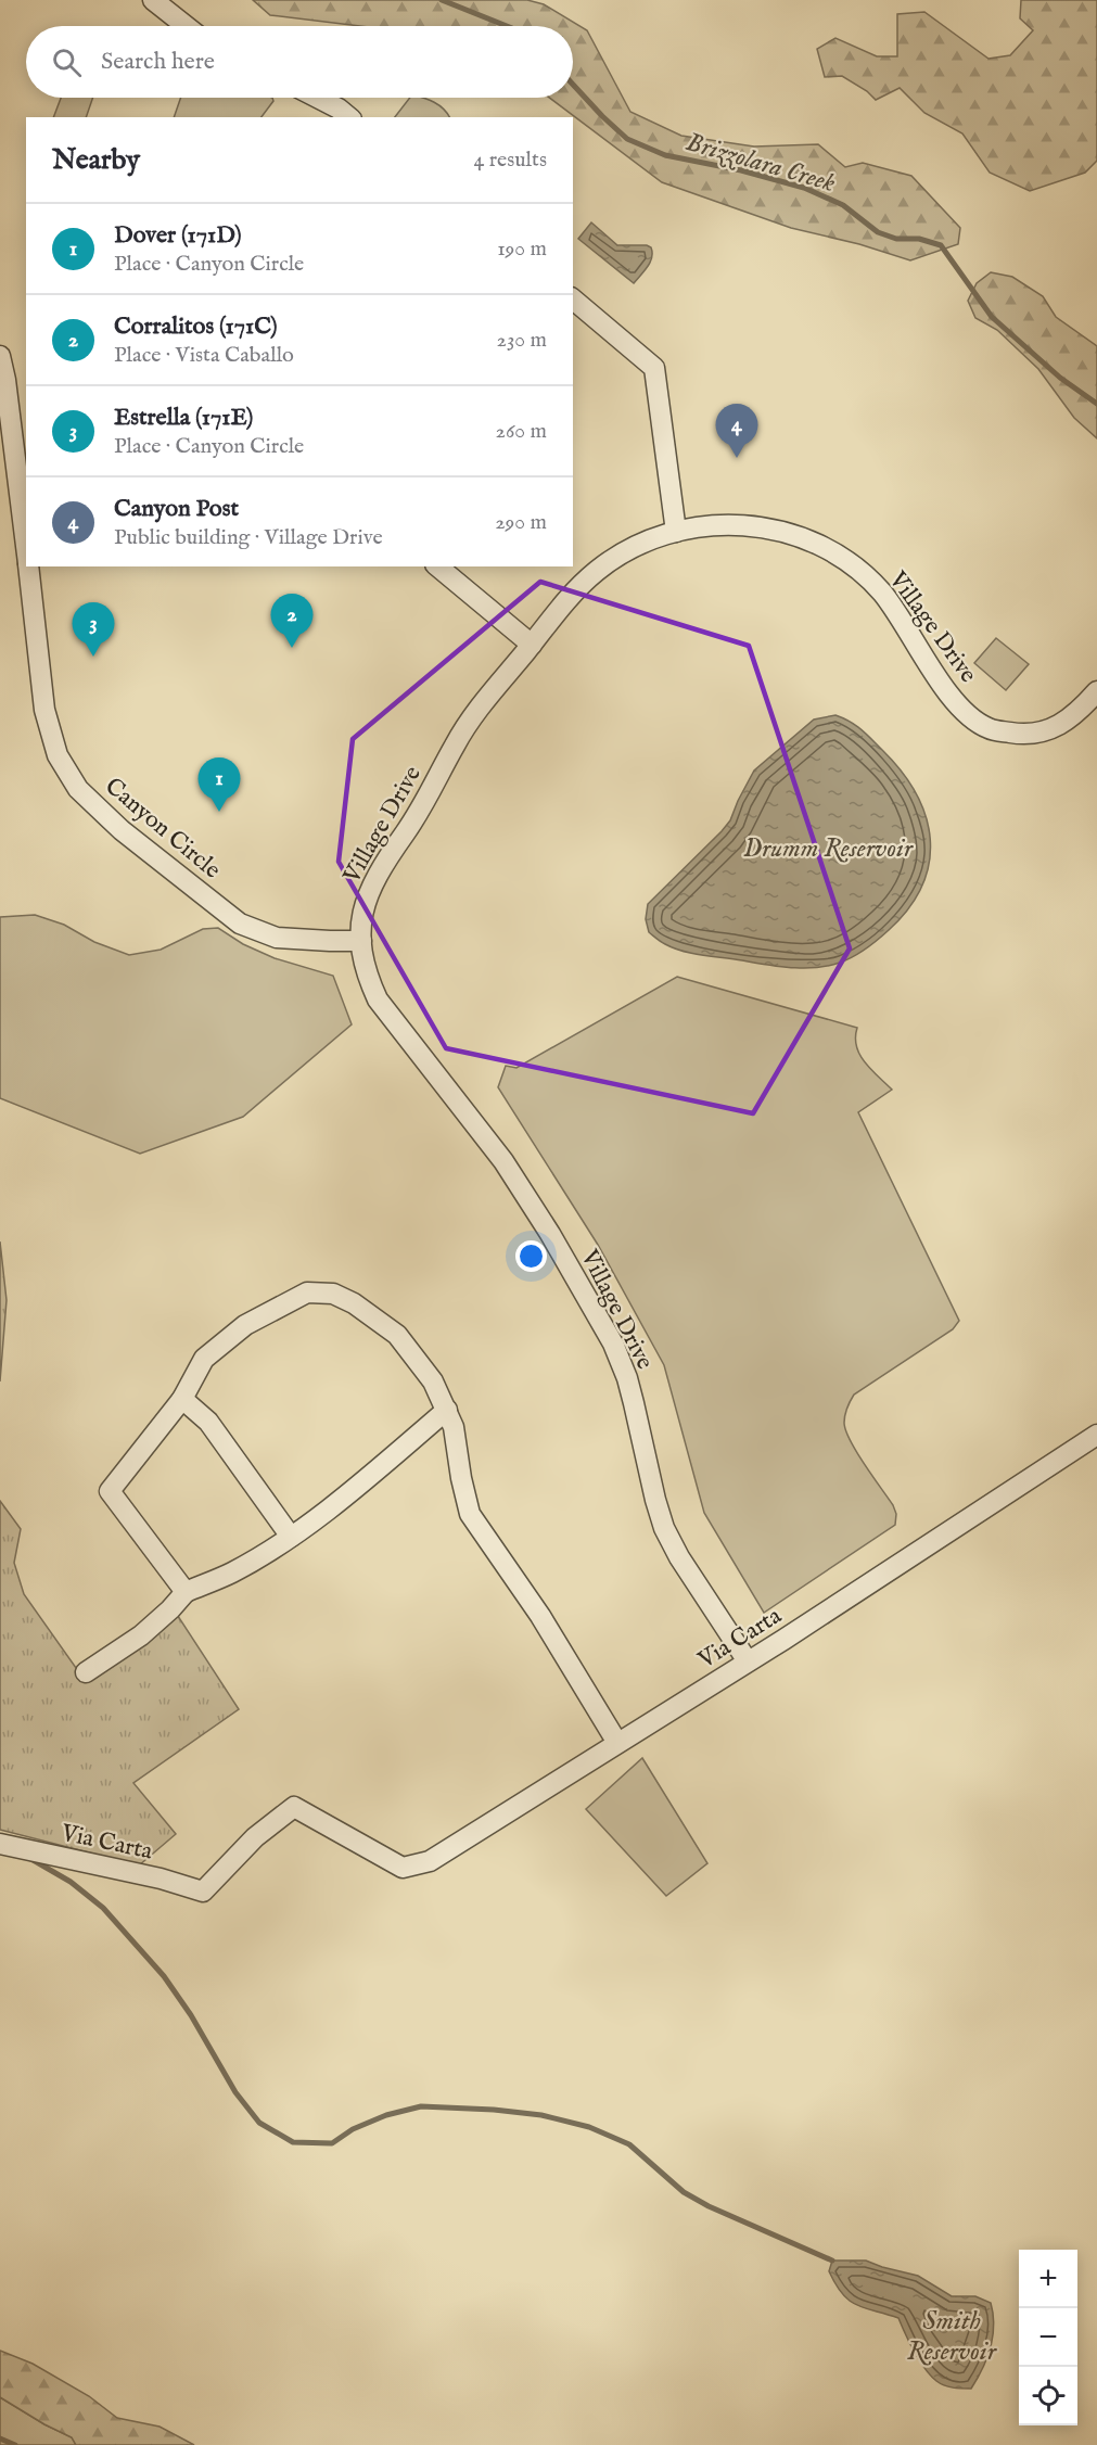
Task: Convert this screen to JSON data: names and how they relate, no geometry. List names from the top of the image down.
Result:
{
  "streets": {
    "street": ["Village Drive", "Canyon Circle", "Via Carta"]
  },
  "crossings": [
    ["Village Drive", "Canyon Circle"],
    ["Village Drive", "Via Carta"]
  ],
  "water": ["Brizzolara Creek", "Drumm Reservoir", "Smith Reservoir"],
  "page": {
    "search": "Search here",
    "heading": ["Nearby", "4 results"],
    "list": [
      {
        "mark": "1",
        "name": "Dover (171D)",
        "note": "Place · Canyon Circle",
        "value": "190 m"
      },
      {
        "mark": "2",
        "name": "Corralitos (171C)",
        "note": "Place · Vista Caballo",
        "value": "230 m"
      },
      {
        "mark": "3",
        "name": "Estrella (171E)",
        "note": "Place · Canyon Circle",
        "value": "260 m"
      },
      {
        "mark": "4",
        "name": "Canyon Post",
        "note": "Public building · Village Drive",
        "value": "290 m"
      }
    ],
    "pins": [
      "4",
      "2",
      "3",
      "1"
    ],
    "map_buttons": ["+", "−"]
  }
}
